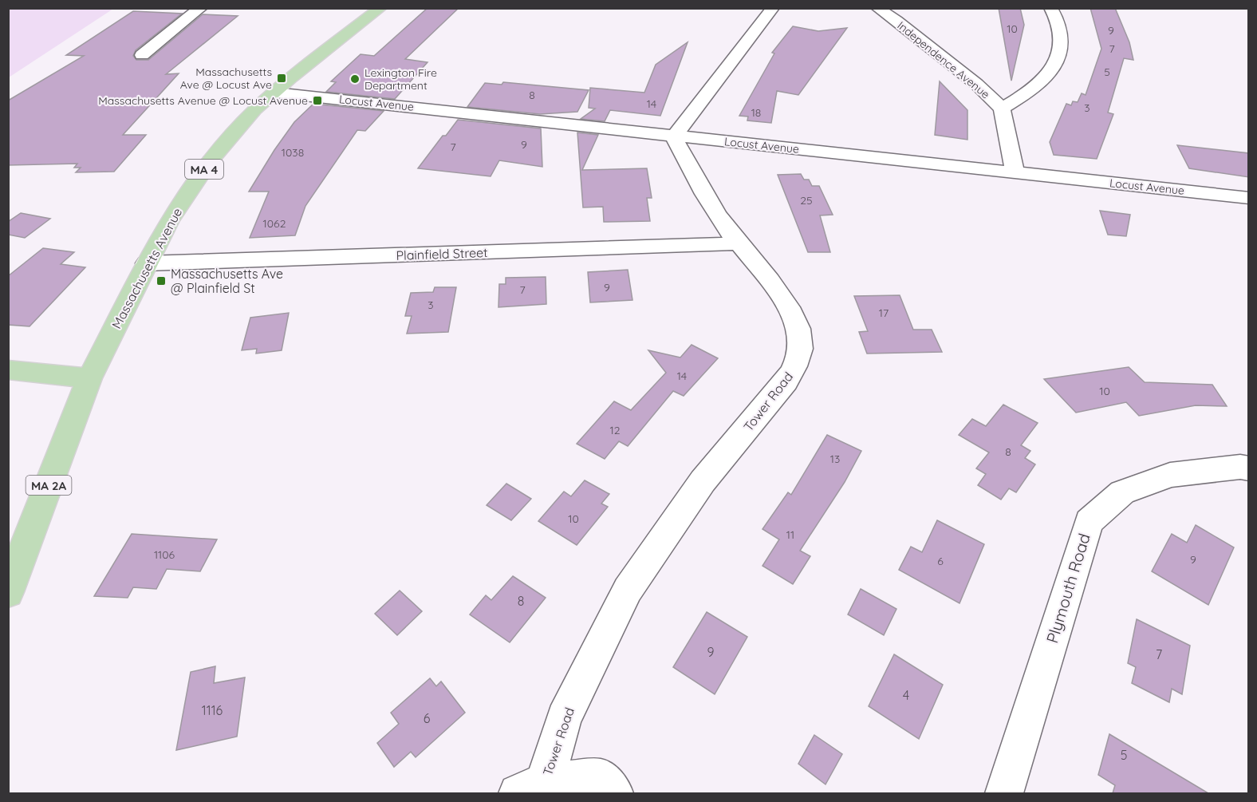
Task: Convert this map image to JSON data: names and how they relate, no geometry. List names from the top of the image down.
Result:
{
  "streets": {
    "main road": ["MA 4", "Massachusetts Avenue", "MA 2A"],
    "street": [
      "Independence Avenue",
      "Locust Avenue",
      "Plainfield Street",
      "Tower Road",
      "Plymouth Road"
    ]
  },
  "crossings": [
    ["Independence Avenue", "Locust Avenue"],
    ["Locust Avenue", "Massachusetts Avenue"],
    ["Locust Avenue", "Tower Road"],
    ["Plainfield Street", "Massachusetts Avenue"],
    ["Plainfield Street", "Tower Road"]
  ],
  "places": {
    "transit": ["Massachusetts Ave @ Locust Ave", "Massachusetts Avenue @ Locust Avenue", "Massachusetts Ave @ Plainfield St"],
    "other": ["Lexington Fire Department"]
  },
  "house_numbers": [
    "10",
    "9",
    "7",
    "5",
    "8",
    "14",
    "3",
    "18",
    "9",
    "7",
    "1038",
    "25",
    "1062",
    "9",
    "7",
    "3",
    "17",
    "14",
    "10",
    "12",
    "8",
    "13",
    "10",
    "11",
    "1106",
    "9",
    "6",
    "8",
    "9",
    "7",
    "4",
    "1116",
    "6",
    "5"
  ]
}
